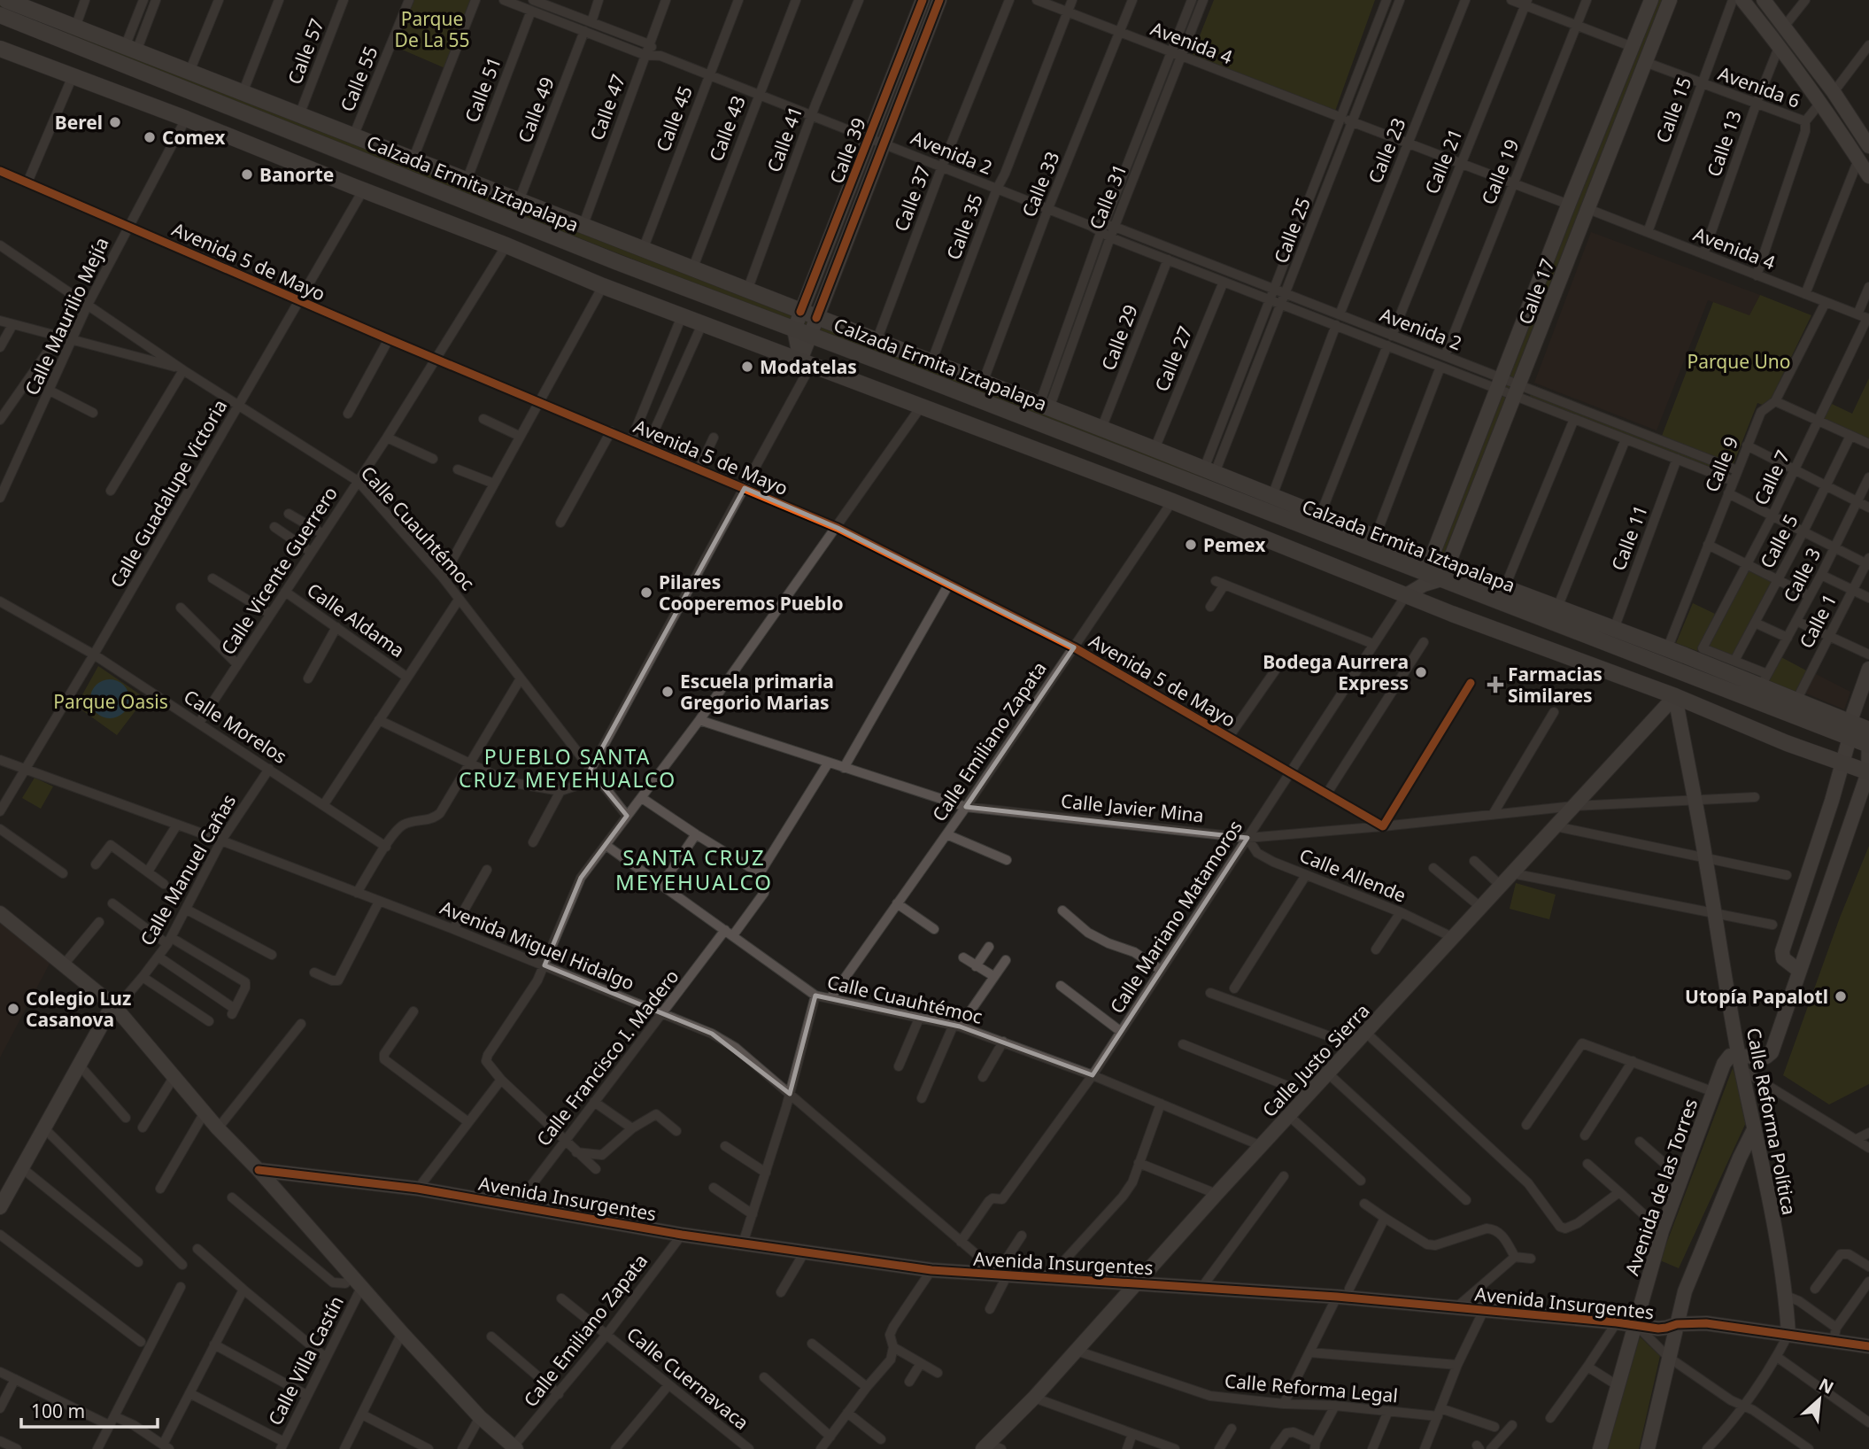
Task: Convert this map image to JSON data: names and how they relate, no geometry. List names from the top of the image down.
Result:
{
  "streets": {
    "main road": ["Calzada Ermita Iztapalapa"],
    "street": [
      "Avenida 4",
      "Calle 57",
      "Calle 55",
      "Avenida 6",
      "Calle 51",
      "Calle 47",
      "Calle 49",
      "Calle 15",
      "Calle 45",
      "Calle 43",
      "Calle 41",
      "Calle 13",
      "Calle 39",
      "Calle 23",
      "Avenida 2",
      "Calle 21",
      "Calle 19",
      "Calle 33",
      "Calle 31",
      "Calle 37",
      "Calle 35",
      "Calle 25",
      "Avenida 5 de Mayo",
      "Calle 17",
      "Calle Maurilio Mejía",
      "Calle 29",
      "Calle 27",
      "Calle 9",
      "Calle 7",
      "Calle Guadalupe Victoria",
      "Calle Cuauhtémoc",
      "Calle 11",
      "Calle 5",
      "Calle Vicente Guerrero",
      "Calle 3",
      "Calle Aldama",
      "Calle 1",
      "Calle Morelos",
      "Calle Emiliano Zapata",
      "Calle Javier Mina",
      "Calle Manuel Cañas",
      "Calle Allende",
      "Calle Mariano Matamoros",
      "Avenida Miguel Hidalgo",
      "Calle Francisco I. Madero",
      "Calle Justo Sierra",
      "Calle Reforma Política",
      "Avenida de las Torres",
      "Avenida Insurgentes",
      "Calle Villa Castín",
      "Calle Cuernavaca",
      "Calle Reforma Legal"
    ]
  },
  "crossings": [
    ["Avenida 4", "Calle 15"],
    ["Avenida 4", "Calle 13"],
    ["Avenida 4", "Calle 23"],
    ["Avenida 4", "Calle 21"],
    ["Avenida 4", "Calle 19"],
    ["Avenida 4", "Calle 33"],
    ["Avenida 4", "Calle 31"],
    ["Avenida 4", "Calle 35"],
    ["Avenida 4", "Calle 25"],
    ["Avenida 4", "Calle 17"],
    ["Avenida 4", "Calle 9"],
    ["Avenida 4", "Calle 7"],
    ["Calle 57", "Calzada Ermita Iztapalapa"],
    ["Calle 55", "Calzada Ermita Iztapalapa"],
    ["Avenida 6", "Calle 15"],
    ["Avenida 6", "Calle 13"],
    ["Avenida 6", "Calle 17"],
    ["Calle 51", "Avenida 2"],
    ["Calle 51", "Calzada Ermita Iztapalapa"],
    ["Calle 47", "Avenida 2"],
    ["Calle 47", "Calzada Ermita Iztapalapa"],
    ["Calle 49", "Avenida 2"],
    ["Calle 49", "Calzada Ermita Iztapalapa"],
    ["Calle 45", "Avenida 2"],
    ["Calle 45", "Calzada Ermita Iztapalapa"],
    ["Calle 43", "Avenida 2"],
    ["Calle 43", "Calzada Ermita Iztapalapa"],
    ["Calle 41", "Avenida 2"],
    ["Calle 41", "Calzada Ermita Iztapalapa"],
    ["Calle 39", "Avenida 2"],
    ["Calle 39", "Calzada Ermita Iztapalapa"],
    ["Calle 23", "Avenida 2"],
    ["Avenida 2", "Calle 21"],
    ["Avenida 2", "Calle 19"],
    ["Avenida 2", "Calle 33"],
    ["Avenida 2", "Calle 31"],
    ["Avenida 2", "Calle 37"],
    ["Avenida 2", "Calle 35"],
    ["Avenida 2", "Calle 25"],
    ["Avenida 2", "Calle 17"],
    ["Avenida 2", "Calle 29"],
    ["Avenida 2", "Calle 27"],
    ["Avenida 2", "Calle 9"],
    ["Avenida 2", "Calle 11"],
    ["Calzada Ermita Iztapalapa", "Calle 33"],
    ["Calzada Ermita Iztapalapa", "Calle 31"],
    ["Calzada Ermita Iztapalapa", "Calle 37"],
    ["Calzada Ermita Iztapalapa", "Calle 35"],
    ["Calzada Ermita Iztapalapa", "Calle 25"],
    ["Calzada Ermita Iztapalapa", "Calle 17"],
    ["Calzada Ermita Iztapalapa", "Calle 29"],
    ["Calzada Ermita Iztapalapa", "Calle 27"],
    ["Calzada Ermita Iztapalapa", "Calle 9"],
    ["Calzada Ermita Iztapalapa", "Calle 11"],
    ["Calzada Ermita Iztapalapa", "Calle 3"],
    ["Calzada Ermita Iztapalapa", "Calle 1"],
    ["Avenida 5 de Mayo", "Calle Maurilio Mejía"],
    ["Avenida 5 de Mayo", "Calle Guadalupe Victoria"],
    ["Avenida 5 de Mayo", "Calle Vicente Guerrero"],
    ["Avenida 5 de Mayo", "Calle Emiliano Zapata"],
    ["Avenida 5 de Mayo", "Calle Javier Mina"],
    ["Avenida 5 de Mayo", "Calle Mariano Matamoros"],
    ["Calle Maurilio Mejía", "Calle Cuauhtémoc"],
    ["Calle 7", "Calle 5"],
    ["Calle Guadalupe Victoria", "Calle Cuauhtémoc"],
    ["Calle Guadalupe Victoria", "Calle Morelos"],
    ["Calle Guadalupe Victoria", "Avenida Miguel Hidalgo"],
    ["Calle Cuauhtémoc", "Calle Vicente Guerrero"],
    ["Calle Cuauhtémoc", "Calle Emiliano Zapata"],
    ["Calle Cuauhtémoc", "Calle Mariano Matamoros"],
    ["Calle Cuauhtémoc", "Calle Francisco I. Madero"],
    ["Calle Cuauhtémoc", "Calle Justo Sierra"],
    ["Calle Vicente Guerrero", "Calle Aldama"],
    ["Calle Vicente Guerrero", "Calle Morelos"],
    ["Calle Morelos", "Calle Manuel Cañas"],
    ["Calle Emiliano Zapata", "Calle Javier Mina"],
    ["Calle Emiliano Zapata", "Avenida Insurgentes"],
    ["Calle Emiliano Zapata", "Calle Cuernavaca"],
    ["Calle Javier Mina", "Calle Allende"],
    ["Calle Javier Mina", "Calle Mariano Matamoros"],
    ["Calle Javier Mina", "Calle Francisco I. Madero"],
    ["Calle Javier Mina", "Calle Justo Sierra"],
    ["Calle Javier Mina", "Calle Reforma Política"],
    ["Calle Manuel Cañas", "Avenida Miguel Hidalgo"],
    ["Calle Allende", "Calle Mariano Matamoros"],
    ["Calle Allende", "Calle Justo Sierra"],
    ["Calle Mariano Matamoros", "Avenida Miguel Hidalgo"],
    ["Avenida Miguel Hidalgo", "Calle Francisco I. Madero"],
    ["Avenida Miguel Hidalgo", "Avenida Insurgentes"],
    ["Calle Francisco I. Madero", "Avenida Insurgentes"],
    ["Calle Justo Sierra", "Calle Reforma Política"],
    ["Calle Justo Sierra", "Avenida Insurgentes"],
    ["Calle Justo Sierra", "Calle Reforma Legal"],
    ["Calle Reforma Política", "Avenida de las Torres"],
    ["Calle Reforma Política", "Avenida Insurgentes"],
    ["Avenida de las Torres", "Avenida Insurgentes"]
  ],
  "districts": ["PUEBLO SANTA CRUZ MEYEHUALCO", "SANTA CRUZ MEYEHUALCO"],
  "parks": ["Parque De La 55", "Parque Uno", "Parque Oasis"],
  "places": {
    "other": [
      "Berel",
      "Comex",
      "Banorte",
      "Modatelas",
      "Pemex",
      "Pilares Cooperemos Pueblo",
      "Bodega Aurrera Express",
      "Escuela primaria Gregorio Marias",
      "Utopía Papalotl",
      "Colegio Luz Casanova"
    ],
    "health": ["Farmacias Similares"]
  },
  "scale_bar": "100 m",
  "north": "top right"
}
